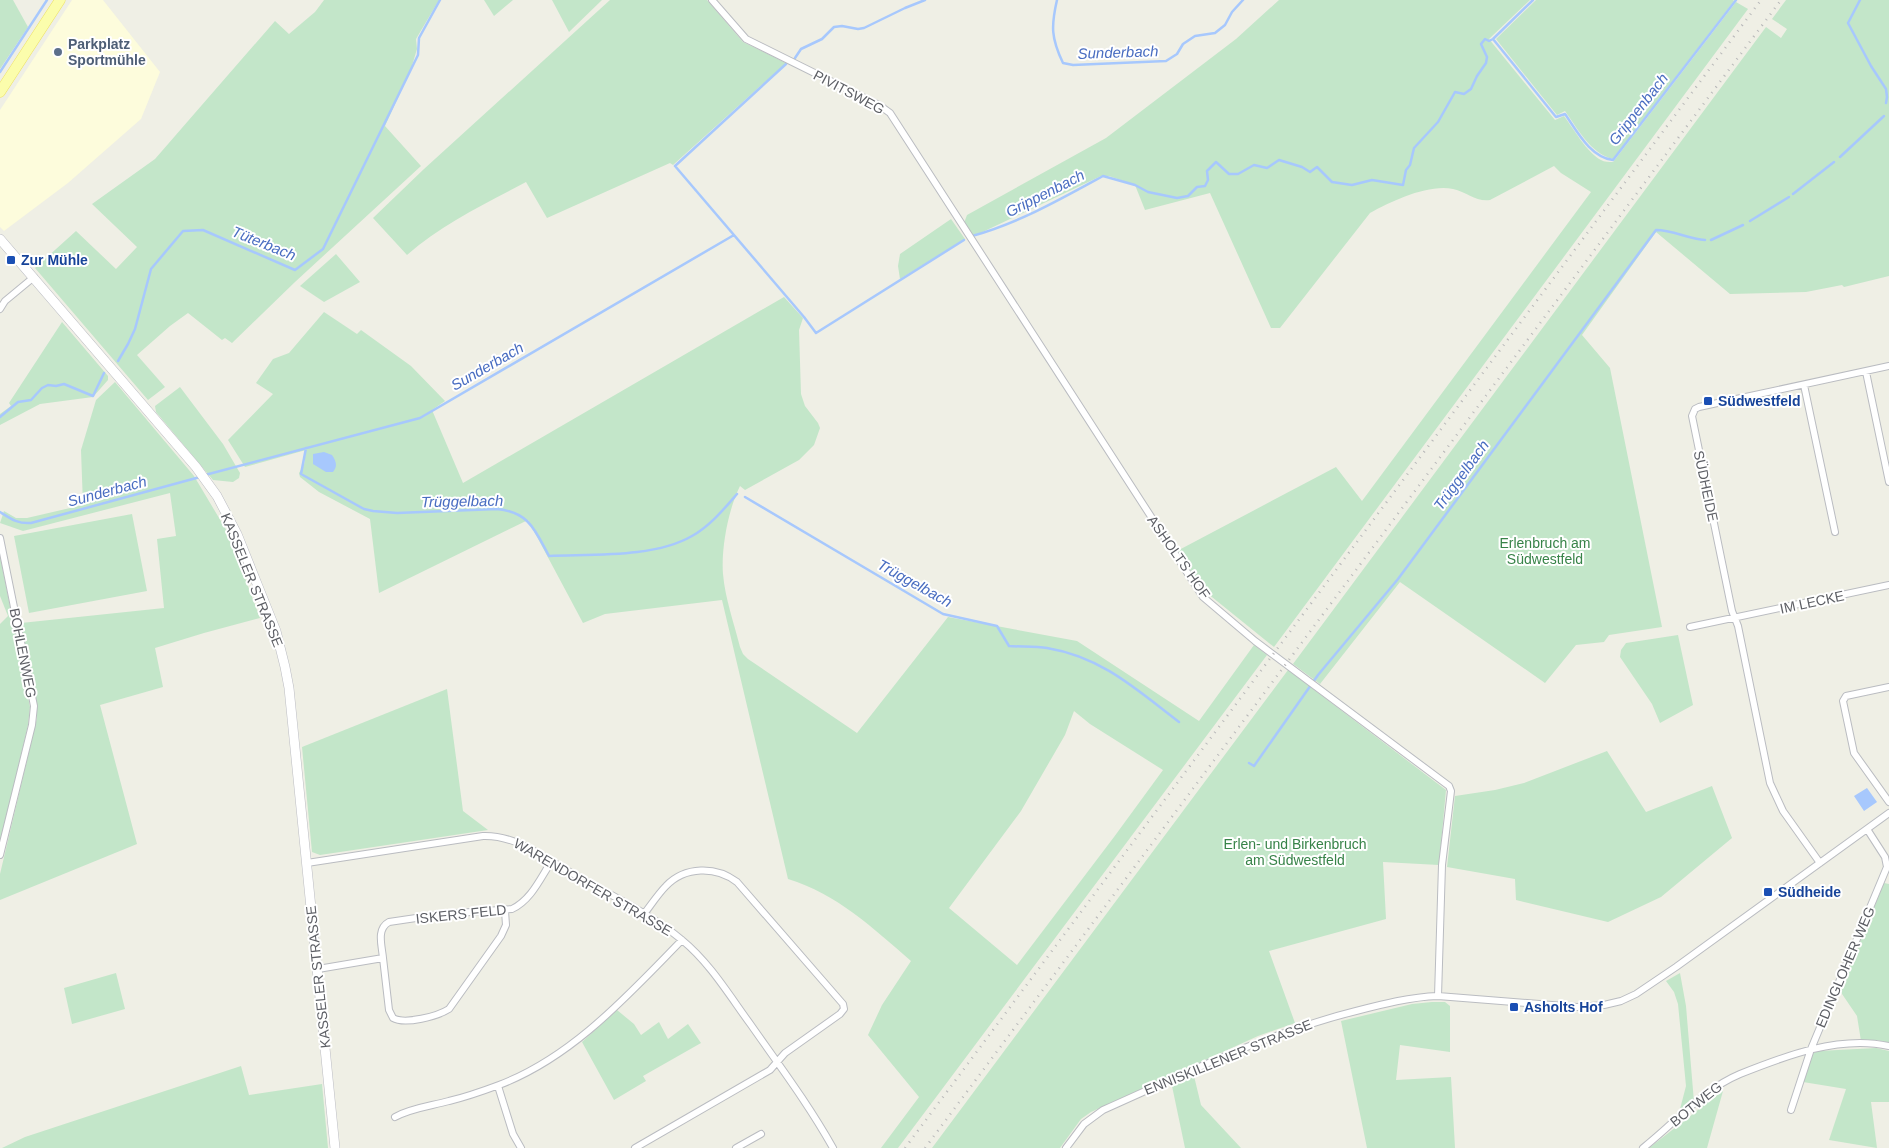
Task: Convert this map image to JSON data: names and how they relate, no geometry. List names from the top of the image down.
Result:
{
  "streets": {
    "street": [
      "PIVITSWEG",
      "SÜDHEIDE",
      "ASHOLTS HOF",
      "KASSELER STRASSE",
      "IM LECKE",
      "BOHLENWEG",
      "WARENDORFER STRASSE",
      "ISKERS FELD",
      "EDINGLOHER WEG",
      "ENNISKILLENER STRASSE",
      "BOTWEG"
    ]
  },
  "crossings": [
    ["PIVITSWEG", "ASHOLTS HOF"],
    ["SÜDHEIDE", "IM LECKE"],
    ["SÜDHEIDE", "ENNISKILLENER STRASSE"],
    ["ASHOLTS HOF", "ENNISKILLENER STRASSE"],
    ["KASSELER STRASSE", "WARENDORFER STRASSE"],
    ["WARENDORFER STRASSE", "ISKERS FELD"],
    ["EDINGLOHER WEG", "ENNISKILLENER STRASSE"],
    ["EDINGLOHER WEG", "BOTWEG"]
  ],
  "water": [
    "Sunderbach",
    "Grippenbach",
    "Tüterbach",
    "Trüggelbach"
  ],
  "parks": ["Erlenbruch am Südwestfeld", "Erlen- und Birkenbruch am Südwestfeld"],
  "places": {
    "other": ["Parkplatz Sportmühle"],
    "transit": [
      "Zur Mühle",
      "Südwestfeld",
      "Südheide",
      "Asholts Hof"
    ]
  }
}
